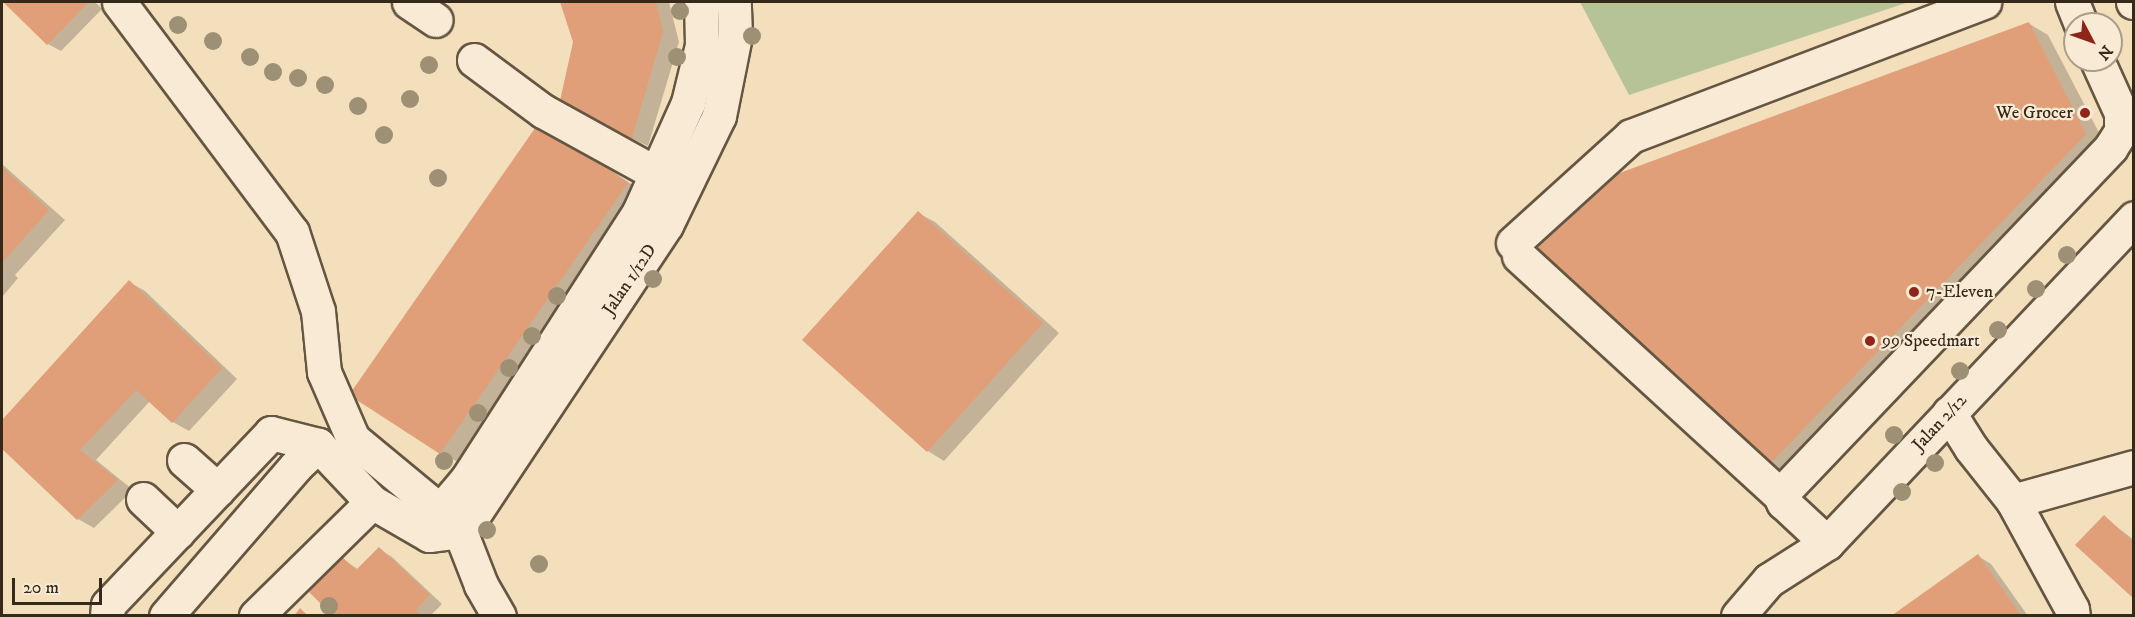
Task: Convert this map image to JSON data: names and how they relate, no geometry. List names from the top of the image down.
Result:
{
  "streets": {
    "street": ["Jalan 1/12D", "Jalan 2/12"]
  },
  "places": ["We Grocer", "7-Eleven", "99 Speedmart"],
  "scale_bar": "20 m",
  "north": "bottom right"
}
